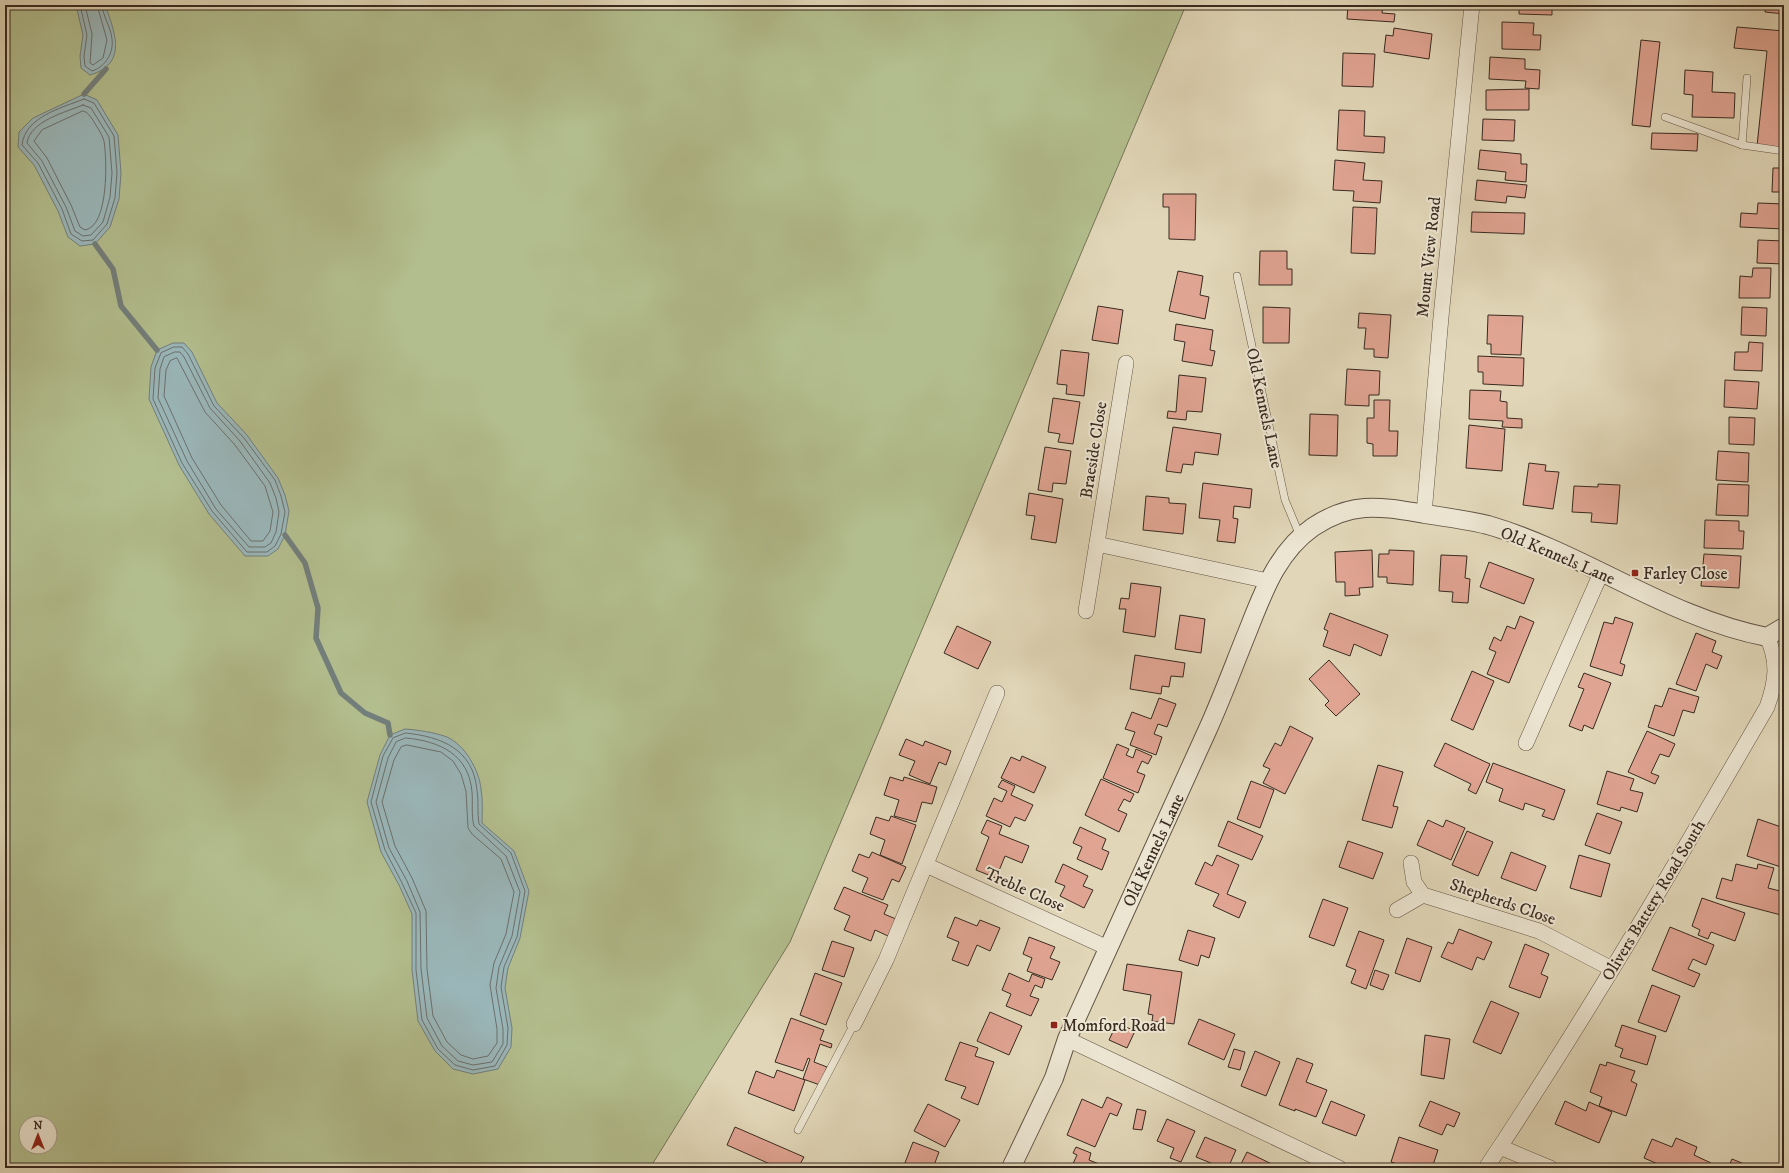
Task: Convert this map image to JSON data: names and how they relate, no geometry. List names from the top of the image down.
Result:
{
  "streets": {
    "street": [
      "Mount View Road",
      "Old Kennels Lane",
      "Braeside Close",
      "Treble Close",
      "Olivers Battery Road South",
      "Shepherds Close"
    ]
  },
  "crossings": [
    ["Mount View Road", "Old Kennels Lane"],
    ["Old Kennels Lane", "Treble Close"],
    ["Old Kennels Lane", "Olivers Battery Road South"],
    ["Olivers Battery Road South", "Shepherds Close"]
  ],
  "places": {
    "transit": ["Farley Close", "Momford Road"]
  },
  "north": "top"
}
